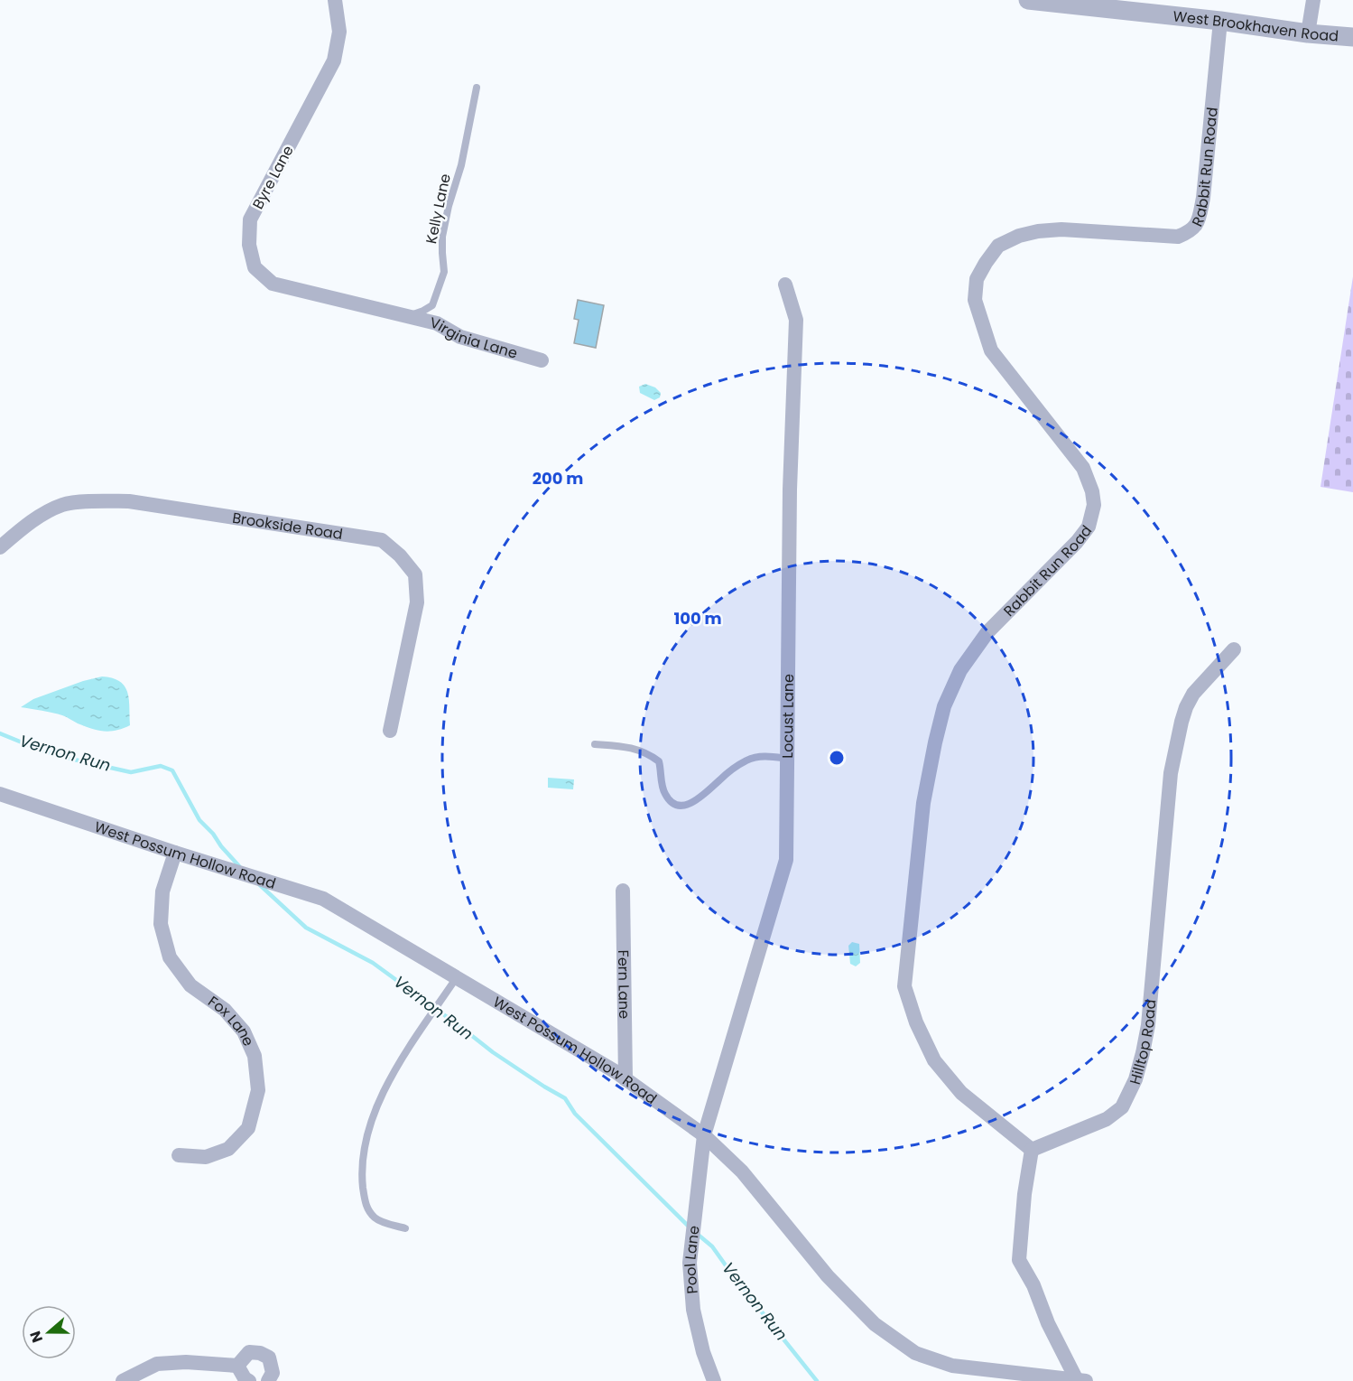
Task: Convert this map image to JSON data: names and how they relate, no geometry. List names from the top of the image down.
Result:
{
  "streets": {
    "street": [
      "West Brookhaven Road",
      "Rabbit Run Road",
      "Byre Lane",
      "Virginia Lane",
      "Brookside Road",
      "Locust Lane",
      "West Possum Hollow Road",
      "Fern Lane",
      "Fox Lane",
      "Hilltop Road",
      "Pool Lane"
    ],
    "lane": ["Kelly Lane"]
  },
  "crossings": [
    ["West Brookhaven Road", "Rabbit Run Road"],
    ["Rabbit Run Road", "Hilltop Road"],
    ["Byre Lane", "Kelly Lane"],
    ["Byre Lane", "Virginia Lane"],
    ["Kelly Lane", "Virginia Lane"],
    ["Locust Lane", "West Possum Hollow Road"],
    ["Locust Lane", "Pool Lane"],
    ["West Possum Hollow Road", "Fern Lane"],
    ["West Possum Hollow Road", "Fox Lane"],
    ["West Possum Hollow Road", "Pool Lane"]
  ],
  "water": ["Vernon Run"],
  "north": "left",
  "rings": ["200 m", "100 m"]
}
